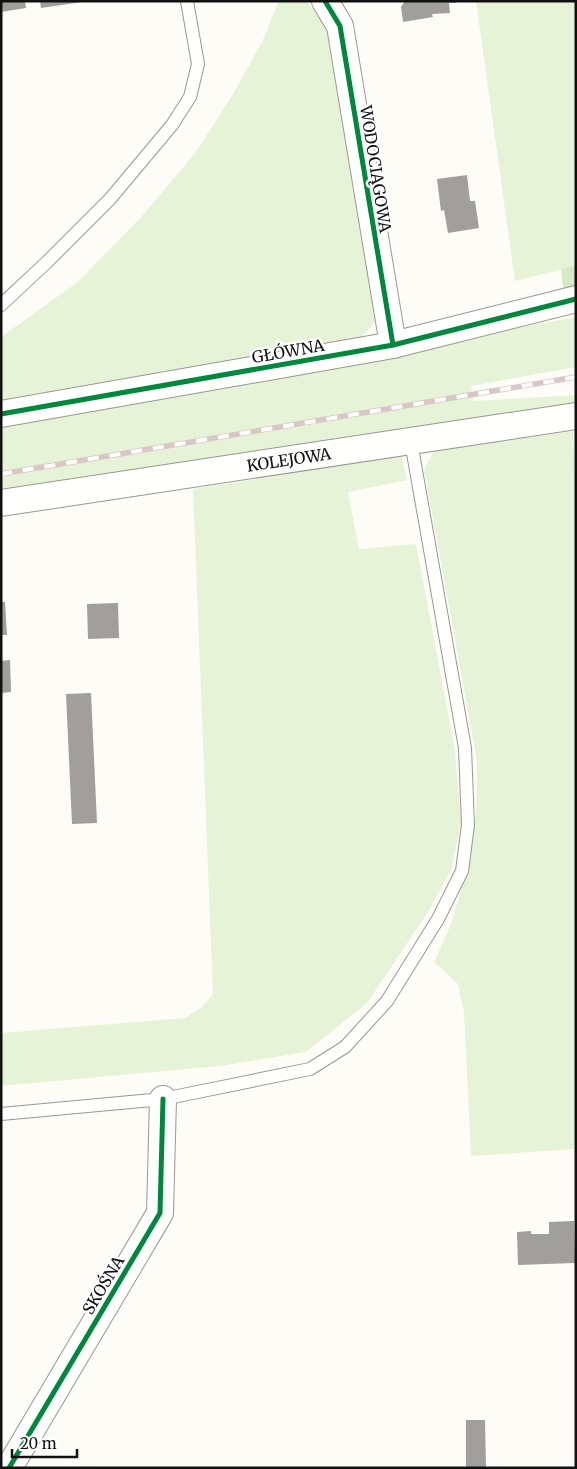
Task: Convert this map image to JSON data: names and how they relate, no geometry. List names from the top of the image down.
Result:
{
  "streets": {
    "street": [
      "WODOCIĄGOWA",
      "GŁÓWNA",
      "KOLEJOWA",
      "SKOŚNA"
    ]
  },
  "crossings": [
    ["WODOCIĄGOWA", "GŁÓWNA"]
  ],
  "scale_bar": "20 m"
}
